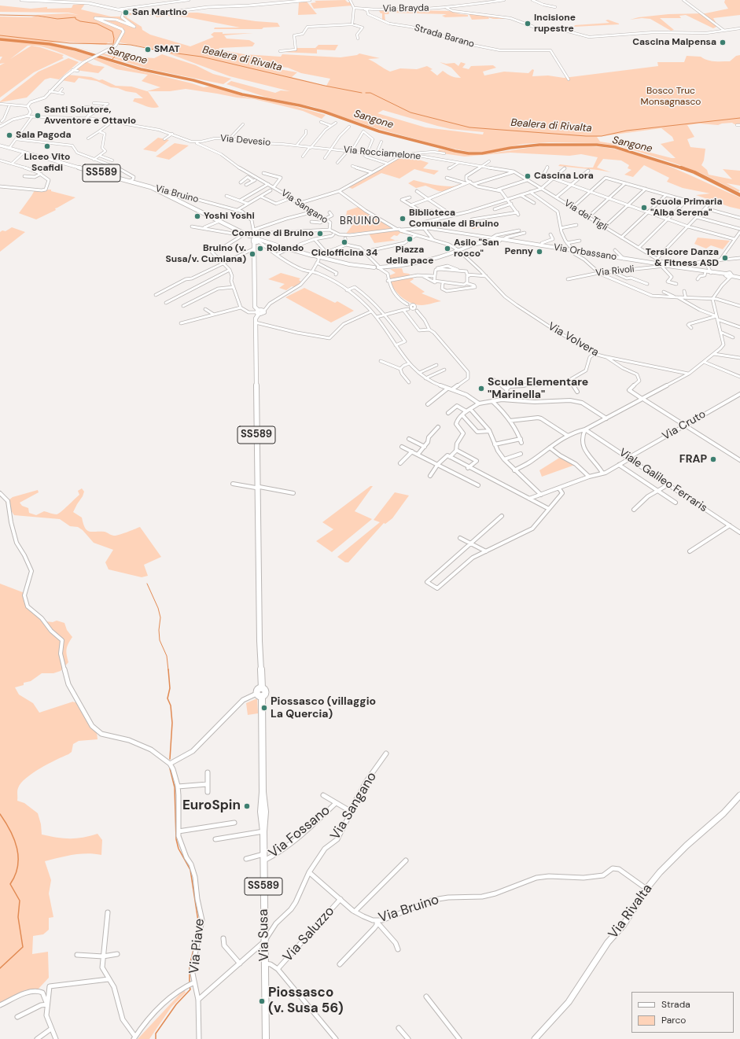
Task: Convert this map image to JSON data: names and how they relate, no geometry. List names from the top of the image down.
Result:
{
  "streets": {
    "main road": ["SS589", "Via Susa"],
    "street": [
      "Via Brayda",
      "Strada Barano",
      "Via Devesio",
      "Via Rocciamelone",
      "Via Bruino",
      "Via Sangano",
      "Via dei Tigli",
      "Via Orbassano",
      "Via Rivoli",
      "Via Volvera",
      "Via Cruto",
      "Viale Galileo Ferraris",
      "Via Fossano",
      "Via Rivalta",
      "Via Saluzzo",
      "Via Piave"
    ]
  },
  "crossings": [
    ["Via Brayda", "Strada Barano"],
    ["Via Devesio", "Via Rocciamelone"],
    ["Via Devesio", "Via Sangano"],
    ["Via Rocciamelone", "Via dei Tigli"],
    ["SS589", "Via Bruino"],
    ["SS589", "Via Susa"],
    ["Via Bruino", "Via Sangano"],
    ["Via Bruino", "Via Rivalta"],
    ["Via Bruino", "Via Saluzzo"],
    ["Via dei Tigli", "Via Orbassano"],
    ["Via dei Tigli", "Via Rivoli"],
    ["Via Orbassano", "Via Rivoli"],
    ["Via Orbassano", "Via Volvera"],
    ["Via Volvera", "Via Cruto"],
    ["Via Cruto", "Viale Galileo Ferraris"],
    ["Via Fossano", "Via Susa"],
    ["Via Saluzzo", "Via Susa"]
  ],
  "districts": ["BRUINO"],
  "water": ["Sangone", "Bealera di Rivalta"],
  "parks": ["Bosco Truc Monsagnasco"],
  "places": [
    "San Martino",
    "Incisione rupestre",
    "Cascina Malpensa",
    "SMAT",
    "Santi Solutore, Avventore e Ottavio",
    "Sala Pagoda",
    "Liceo Vito Scafidi",
    "Cascina Lora",
    "Scuola Primaria \"Alba Serena\"",
    "Yoshi Yoshi",
    "Biblioteca Comunale di Bruino",
    "Comune di Bruino",
    "Piazza della pace",
    "Ciclofficina 34",
    "Rolando",
    "Asilo \"San rocco\"",
    "Penny",
    "Bruino (v. Susa/v. Cumiana)",
    "Tersicore Danza & Fitness ASD",
    "Scuola Elementare \"Marinella\"",
    "FRAP",
    "Piossasco (villaggio La Quercia)",
    "EuroSpin",
    "Piossasco (v. Susa 56)"
  ],
  "legend": ["Strada", "Parco"]
}
